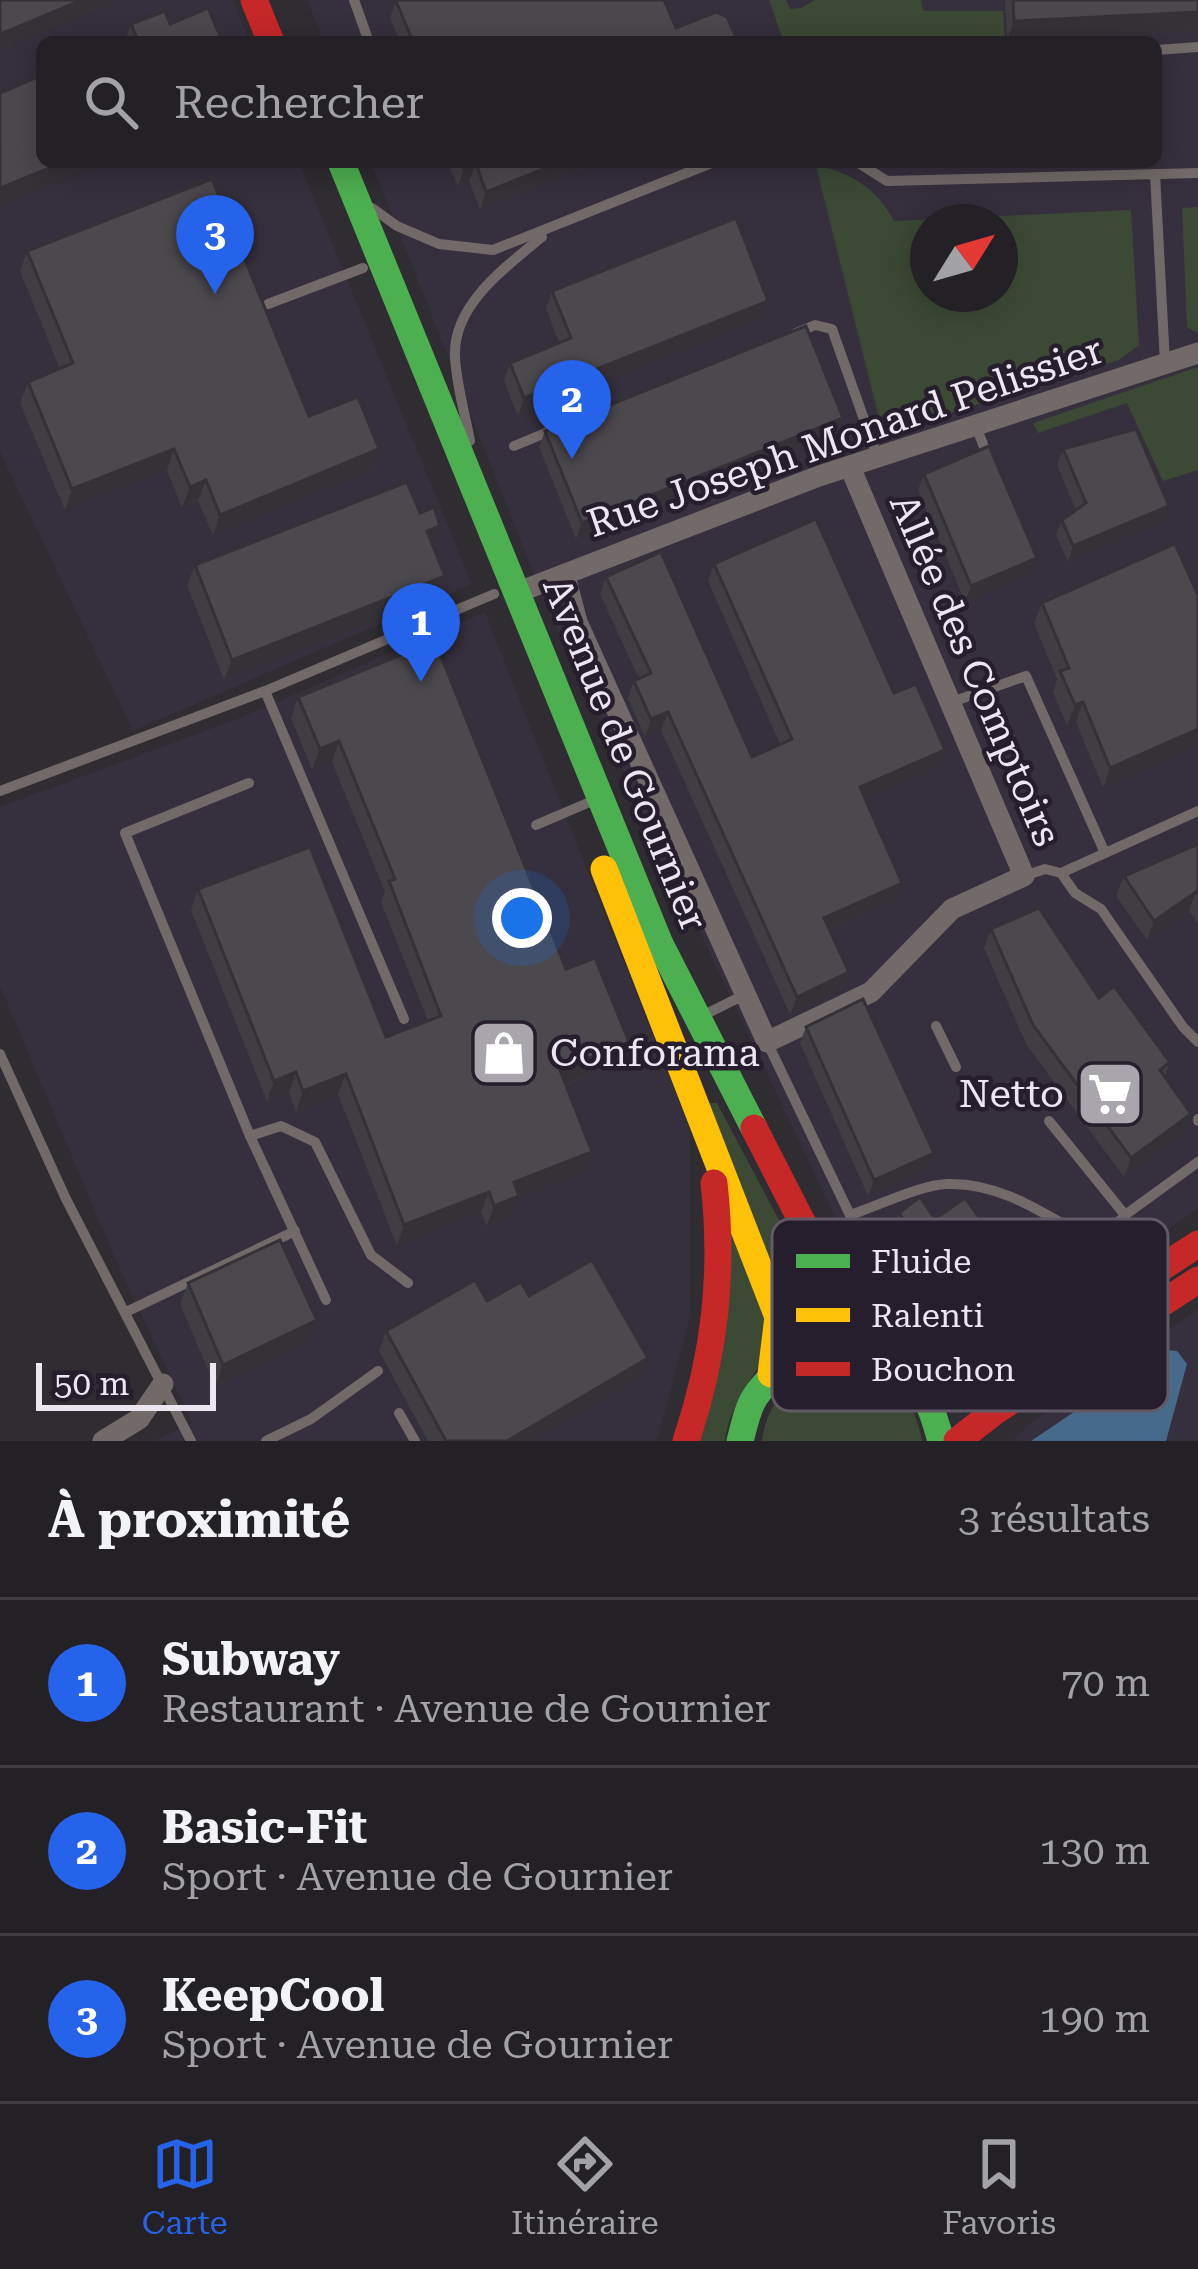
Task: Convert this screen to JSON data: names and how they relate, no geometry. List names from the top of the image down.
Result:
{
  "streets": {
    "main road": ["Avenue de Gournier"],
    "street": ["Rue Joseph Monard Pelissier", "Allée des Comptoirs"]
  },
  "crossings": [
    ["Rue Joseph Monard Pelissier", "Allée des Comptoirs"],
    ["Rue Joseph Monard Pelissier", "Avenue de Gournier"]
  ],
  "places": {
    "shop": ["Conforama"],
    "supermarket": ["Netto"]
  },
  "legend": ["Fluide", "Ralenti", "Bouchon"],
  "scale_bar": "50 m",
  "north": "top right",
  "page": {
    "search": "Rechercher",
    "pins": ["3", "2", "1"],
    "scale": "50 m",
    "heading": ["À proximité", "3 résultats"],
    "list": [
      {
        "mark": "1",
        "name": "Subway",
        "note": "Restaurant · Avenue de Gournier",
        "value": "70 m"
      },
      {
        "mark": "2",
        "name": "Basic-Fit",
        "note": "Sport · Avenue de Gournier",
        "value": "130 m"
      },
      {
        "mark": "3",
        "name": "KeepCool",
        "note": "Sport · Avenue de Gournier",
        "value": "190 m"
      }
    ],
    "nav": ["Carte", "Itinéraire", "Favoris"]
  }
}
